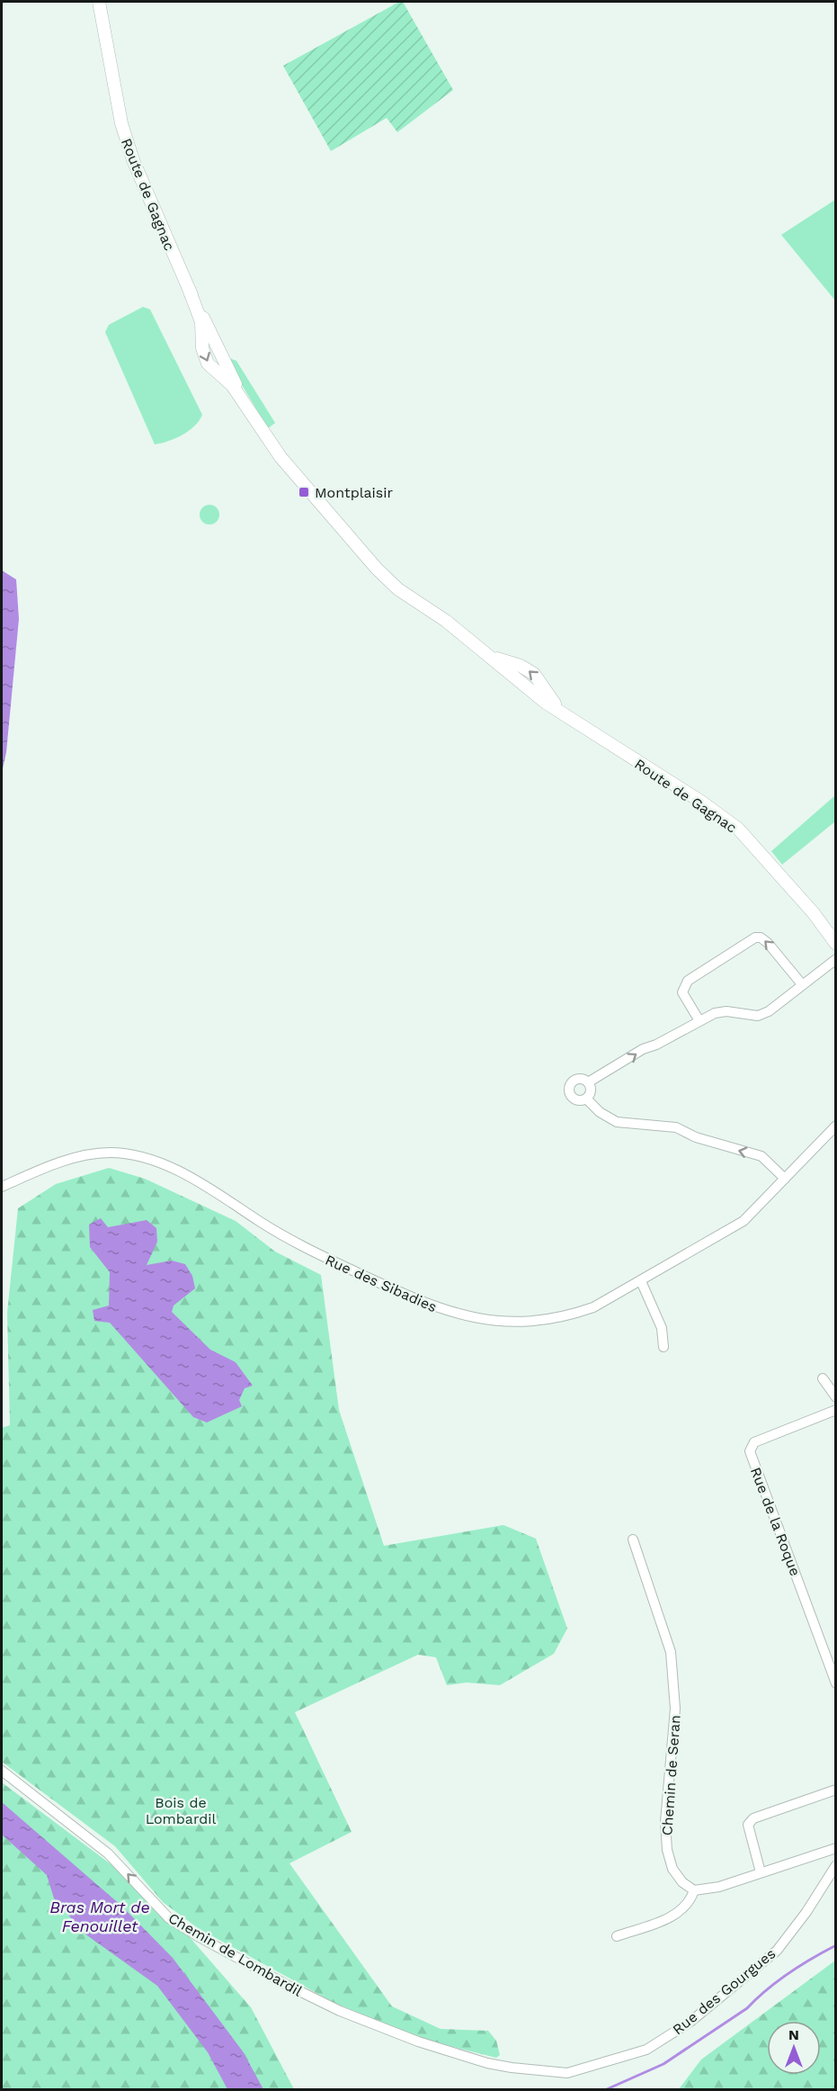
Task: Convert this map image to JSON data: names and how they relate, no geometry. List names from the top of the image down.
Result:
{
  "streets": {
    "main road": ["Route de Gagnac"],
    "street": [
      "Rue des Sibadies",
      "Rue de la Roque",
      "Chemin de Seran",
      "Chemin de Lombardil",
      "Rue des Gourgues"
    ]
  },
  "crossings": [
    ["Chemin de Lombardil", "Rue des Gourgues"]
  ],
  "one_way": ["Chemin de Lombardil"],
  "water": ["Bras Mort de Fenouillet"],
  "parks": ["Bois de Lombardil"],
  "places": {
    "transit": ["Montplaisir"]
  },
  "north": "top"
}
